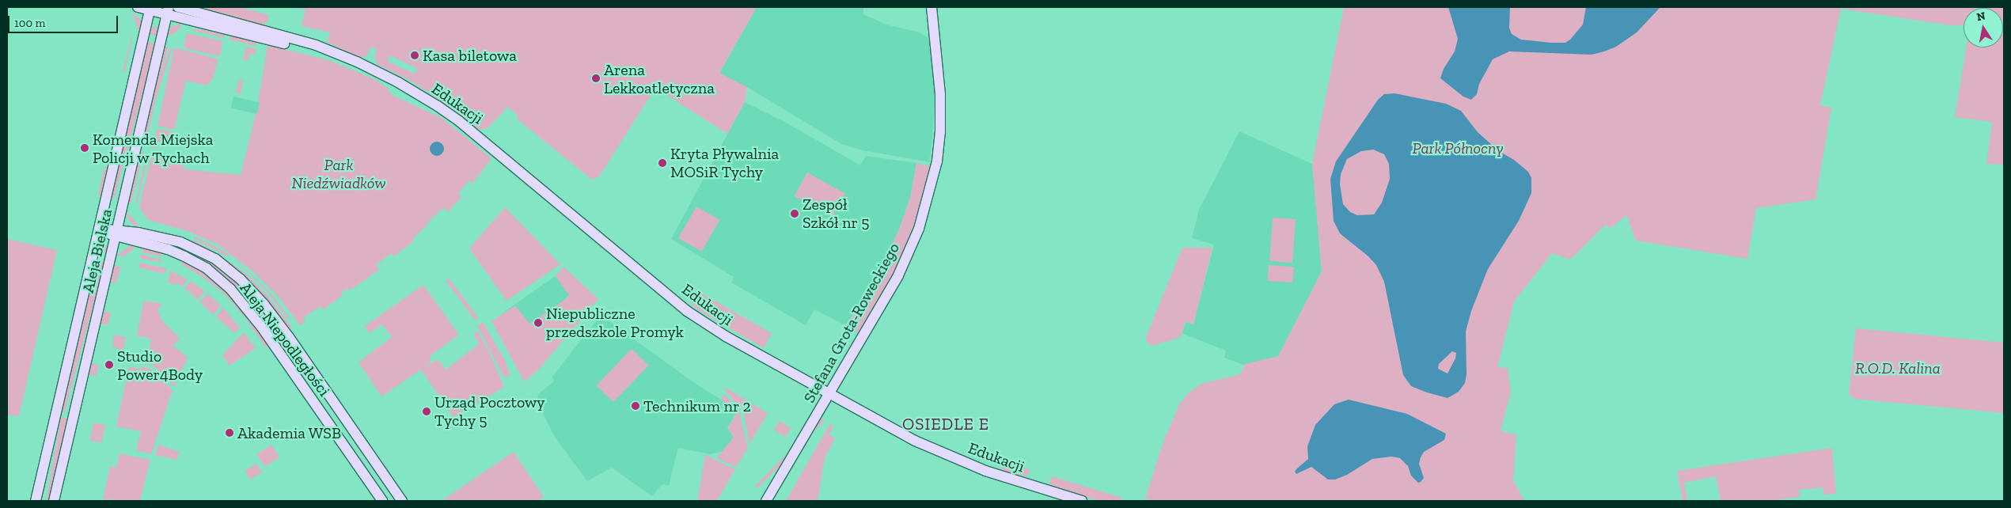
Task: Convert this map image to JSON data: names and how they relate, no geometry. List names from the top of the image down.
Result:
{
  "streets": {
    "street": [
      "Edukacji",
      "Aleja Bielska",
      "Stefana Grota-Roweckiego",
      "Aleja Niepodległości"
    ]
  },
  "crossings": [
    ["Edukacji", "Aleja Bielska"],
    ["Edukacji", "Stefana Grota-Roweckiego"],
    ["Aleja Bielska", "Aleja Niepodległości"]
  ],
  "districts": ["OSIEDLE E"],
  "parks": ["Park Północny", "Park Niedźwiadków", "R.O.D. Kalina"],
  "places": [
    "Kasa biletowa",
    "Arena Lekkoatletyczna",
    "Komenda Miejska Policji w Tychach",
    "Kryta Pływalnia MOSiR Tychy",
    "Zespół Szkół nr 5",
    "Niepubliczne przedszkole Promyk",
    "Studio Power4Body",
    "Technikum nr 2",
    "Urząd Pocztowy Tychy 5",
    "Akademia WSB"
  ],
  "scale_bar": "100 m",
  "north": "top"
}
